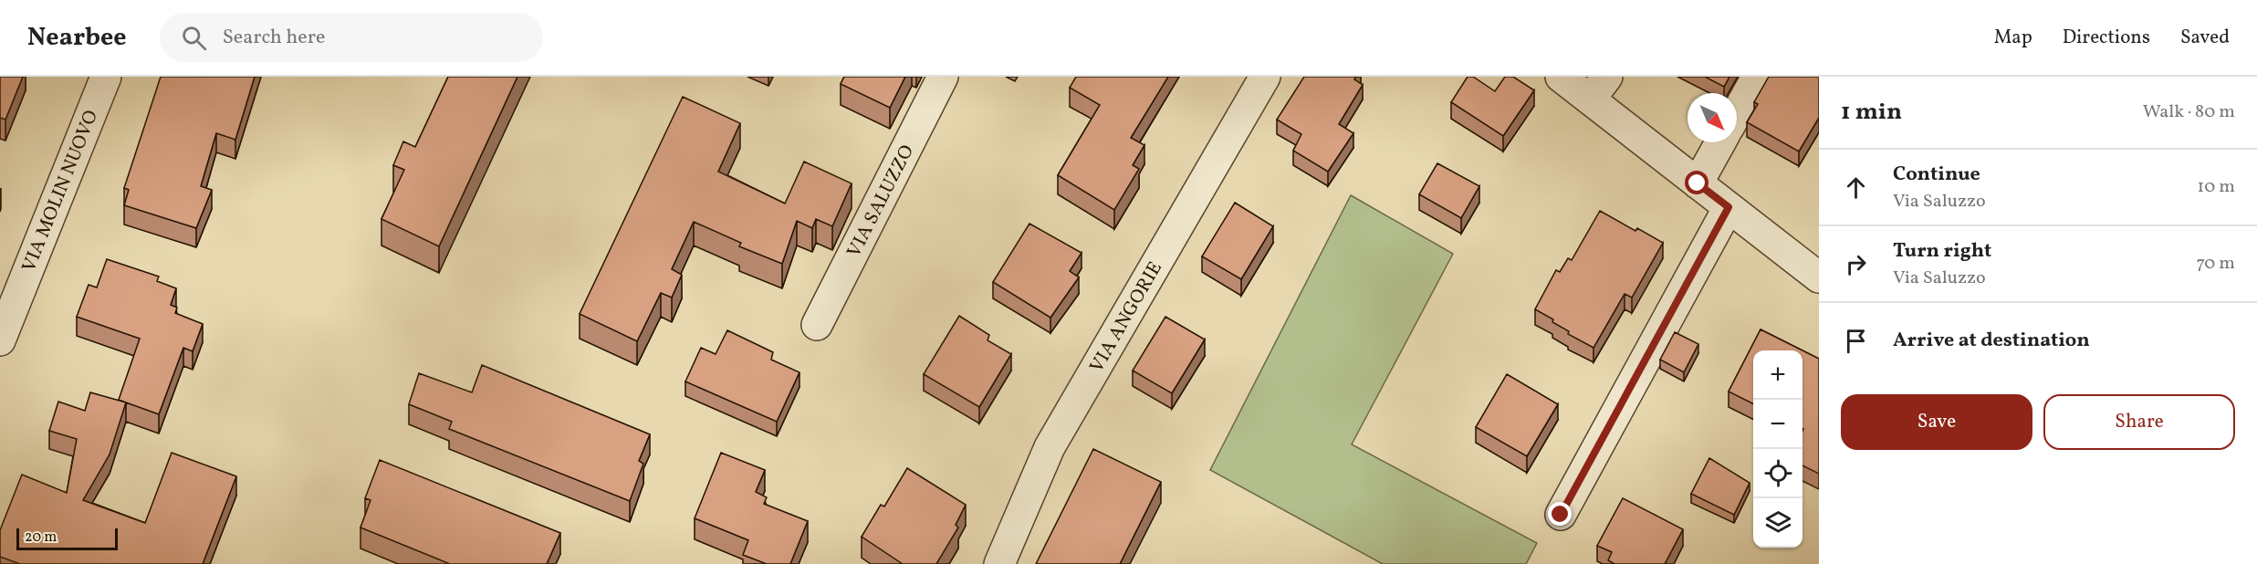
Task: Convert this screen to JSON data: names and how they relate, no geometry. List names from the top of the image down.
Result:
{
  "streets": {
    "street": ["VIA MOLIN NUOVO", "VIA SALUZZO", "VIA ANGORIE"]
  },
  "scale_bar": "20 m",
  "north": "bottom right",
  "page": {
    "header": "Nearbee",
    "search": "Search here",
    "nav": ["Map", "Directions", "Saved"],
    "heading": ["1 min", "Walk · 80 m"],
    "list": [
      ["Continue", "Via Saluzzo", "10 m"],
      ["Turn right", "Via Saluzzo", "70 m"],
      "Arrive at destination"
    ],
    "map_buttons": ["+", "−"],
    "buttons": ["Save", "Share"],
    "scale": "20 m"
  }
}
